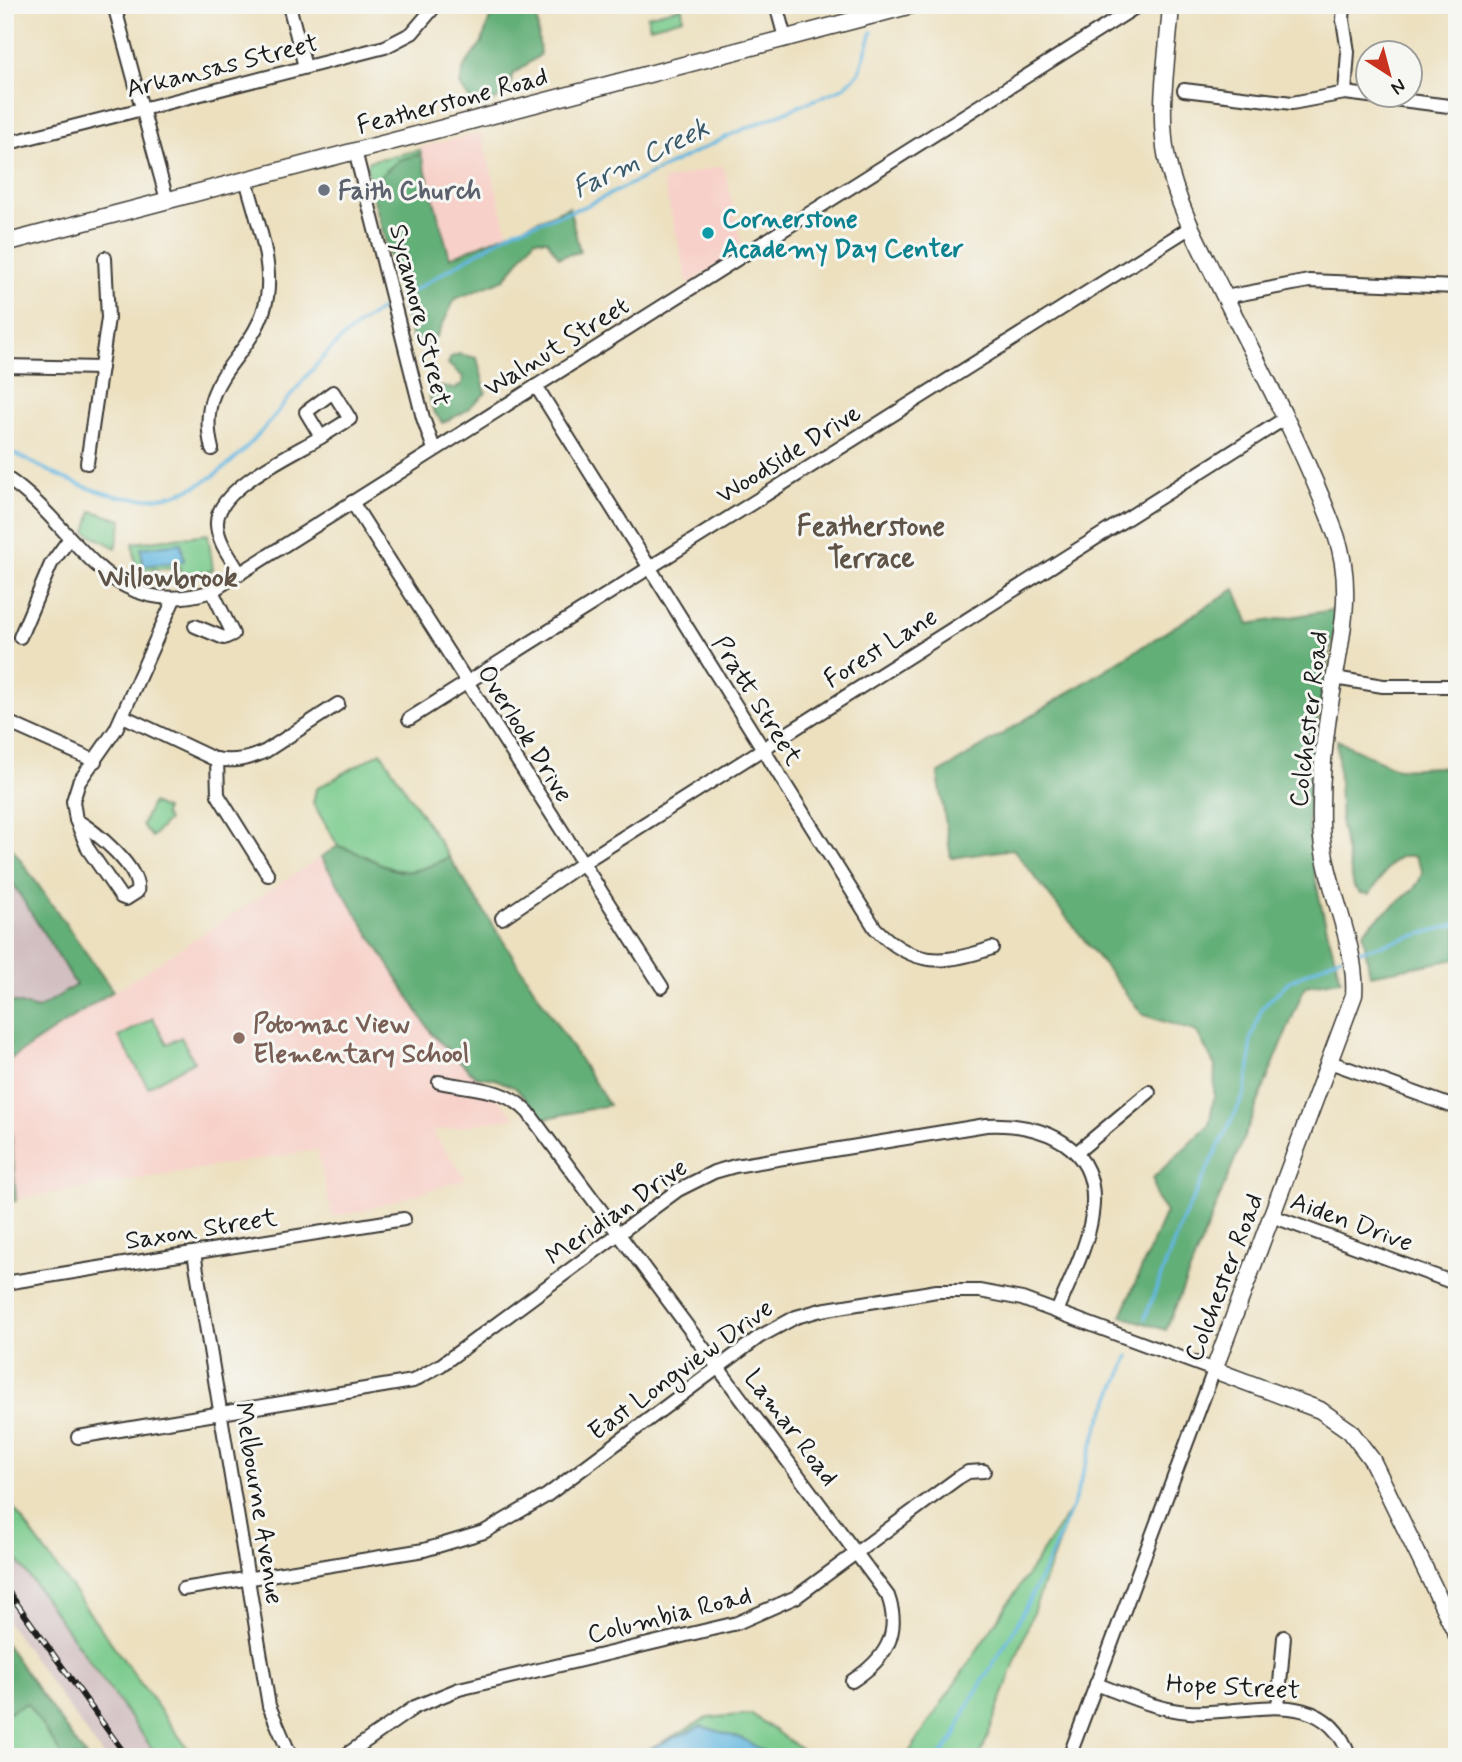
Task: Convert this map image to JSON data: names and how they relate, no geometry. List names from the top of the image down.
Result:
{
  "streets": {
    "street": [
      "Arkansas Street",
      "Featherstone Road",
      "Sycamore Street",
      "Walnut Street",
      "Woodside Drive",
      "Forest Lane",
      "Pratt Street",
      "Colchester Road",
      "Overlook Drive",
      "Meridian Drive",
      "Aiden Drive",
      "Saxon Street",
      "East Longview Drive",
      "Lamar Road",
      "Melbourne Avenue",
      "Columbia Road",
      "Hope Street"
    ]
  },
  "crossings": [
    ["Featherstone Road", "Sycamore Street"],
    ["Sycamore Street", "Walnut Street"],
    ["Walnut Street", "Pratt Street"],
    ["Walnut Street", "Overlook Drive"],
    ["Woodside Drive", "Pratt Street"],
    ["Woodside Drive", "Colchester Road"],
    ["Woodside Drive", "Overlook Drive"],
    ["Forest Lane", "Pratt Street"],
    ["Forest Lane", "Colchester Road"],
    ["Forest Lane", "Overlook Drive"],
    ["Colchester Road", "Aiden Drive"],
    ["Colchester Road", "East Longview Drive"],
    ["Colchester Road", "Hope Street"],
    ["Meridian Drive", "East Longview Drive"],
    ["Meridian Drive", "Lamar Road"],
    ["Meridian Drive", "Melbourne Avenue"],
    ["Saxon Street", "Melbourne Avenue"],
    ["East Longview Drive", "Lamar Road"],
    ["East Longview Drive", "Melbourne Avenue"],
    ["Lamar Road", "Columbia Road"]
  ],
  "districts": ["Featherstone Terrace", "Willowbrook"],
  "water": ["Farm Creek"],
  "places": ["Faith Church", "Cornerstone Academy Day Center", "Potomac View Elementary School"],
  "north": "bottom right"
}
